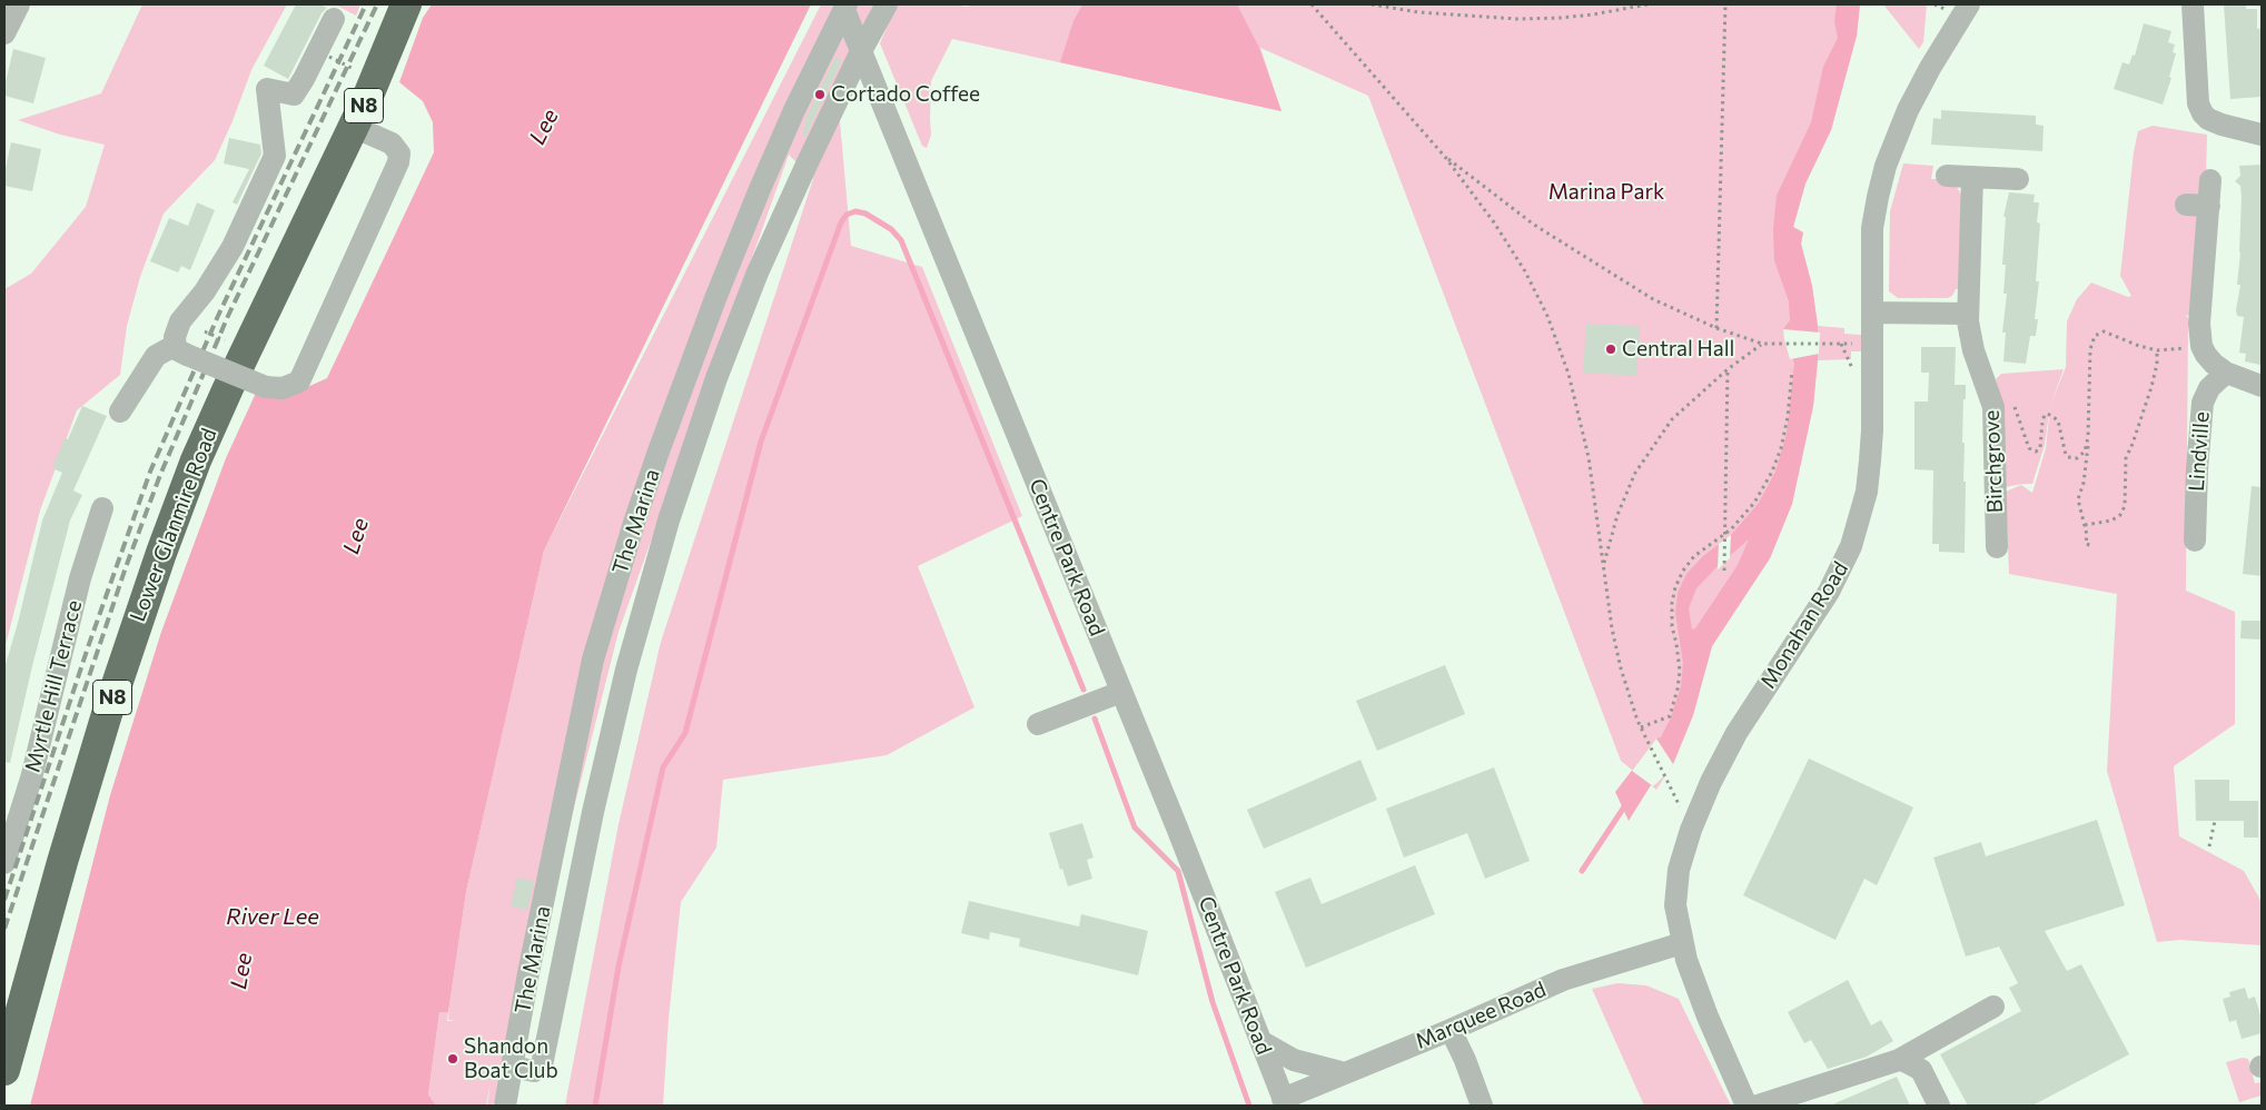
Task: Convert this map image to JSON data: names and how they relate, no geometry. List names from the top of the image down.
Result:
{
  "streets": {
    "highway": ["N8", "Lower Glanmire Road"],
    "street": [
      "Lindville",
      "Birchgrove",
      "The Marina",
      "Centre Park Road",
      "Monahan Road",
      "Myrtle Hill Terrace",
      "Marquee Road"
    ]
  },
  "crossings": [
    ["The Marina", "Centre Park Road"],
    ["Centre Park Road", "Marquee Road"],
    ["Monahan Road", "Marquee Road"]
  ],
  "water": ["Lee", "River Lee"],
  "parks": ["Marina Park"],
  "places": ["Cortado Coffee", "Central Hall", "Shandon Boat Club"]
}
